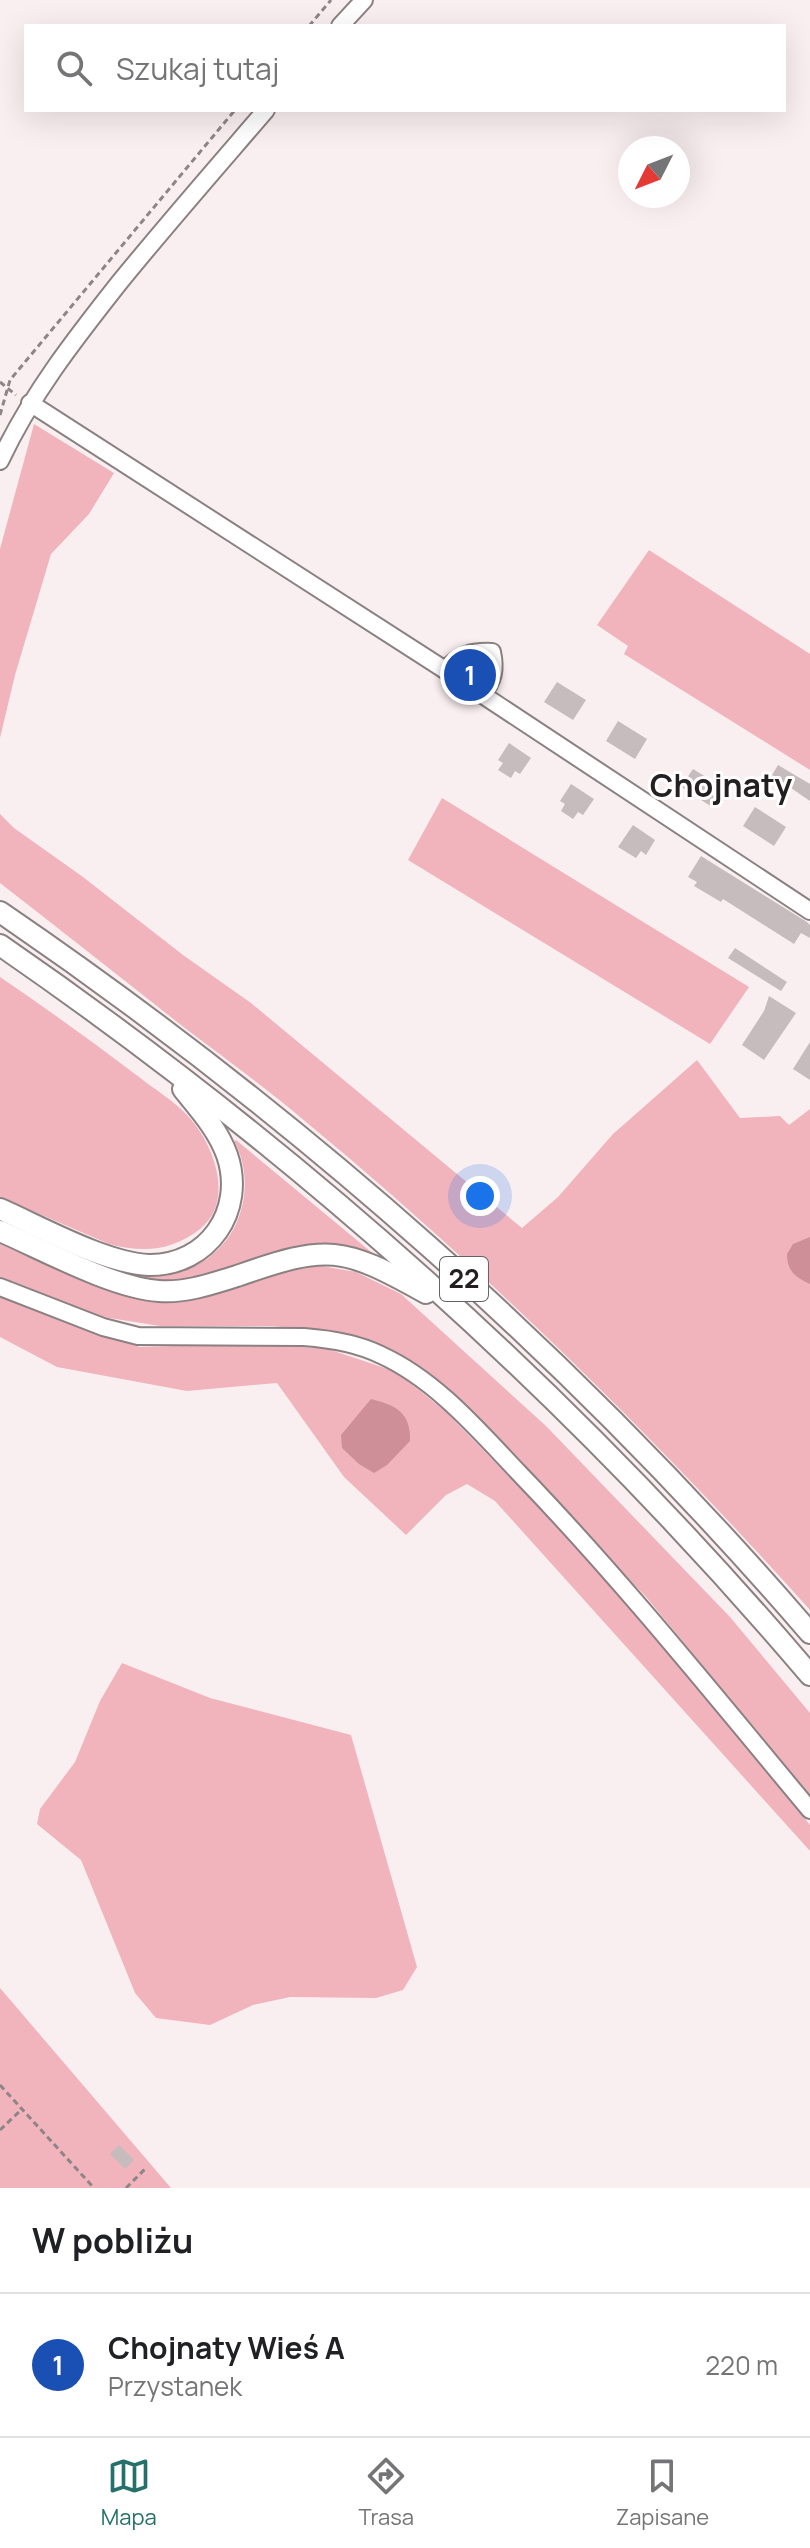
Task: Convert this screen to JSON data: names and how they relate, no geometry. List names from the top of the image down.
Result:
{
  "streets": {
    "main road": ["22"]
  },
  "districts": ["Chojnaty"],
  "north": "bottom left",
  "page": {
    "search": "Szukaj tutaj",
    "pins": "1",
    "heading": "W pobliżu",
    "list": [
      {
        "mark": "1",
        "name": "Chojnaty Wieś A",
        "note": "Przystanek",
        "value": "220 m"
      }
    ],
    "nav": ["Mapa", "Trasa", "Zapisane"]
  }
}
